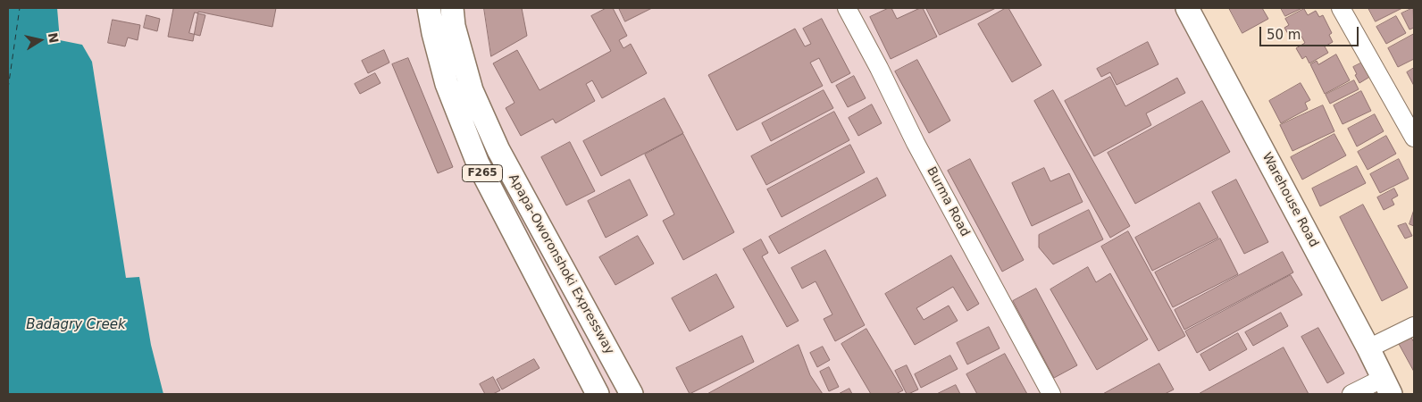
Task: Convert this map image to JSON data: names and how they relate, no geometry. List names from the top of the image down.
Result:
{
  "streets": {
    "main road": ["F265", "Warehouse Road", "Apapa-Oworonshoki Expressway"],
    "street": ["Burma Road"]
  },
  "water": ["Badagry Creek"],
  "scale_bar": "50 m",
  "north": "right"
}
